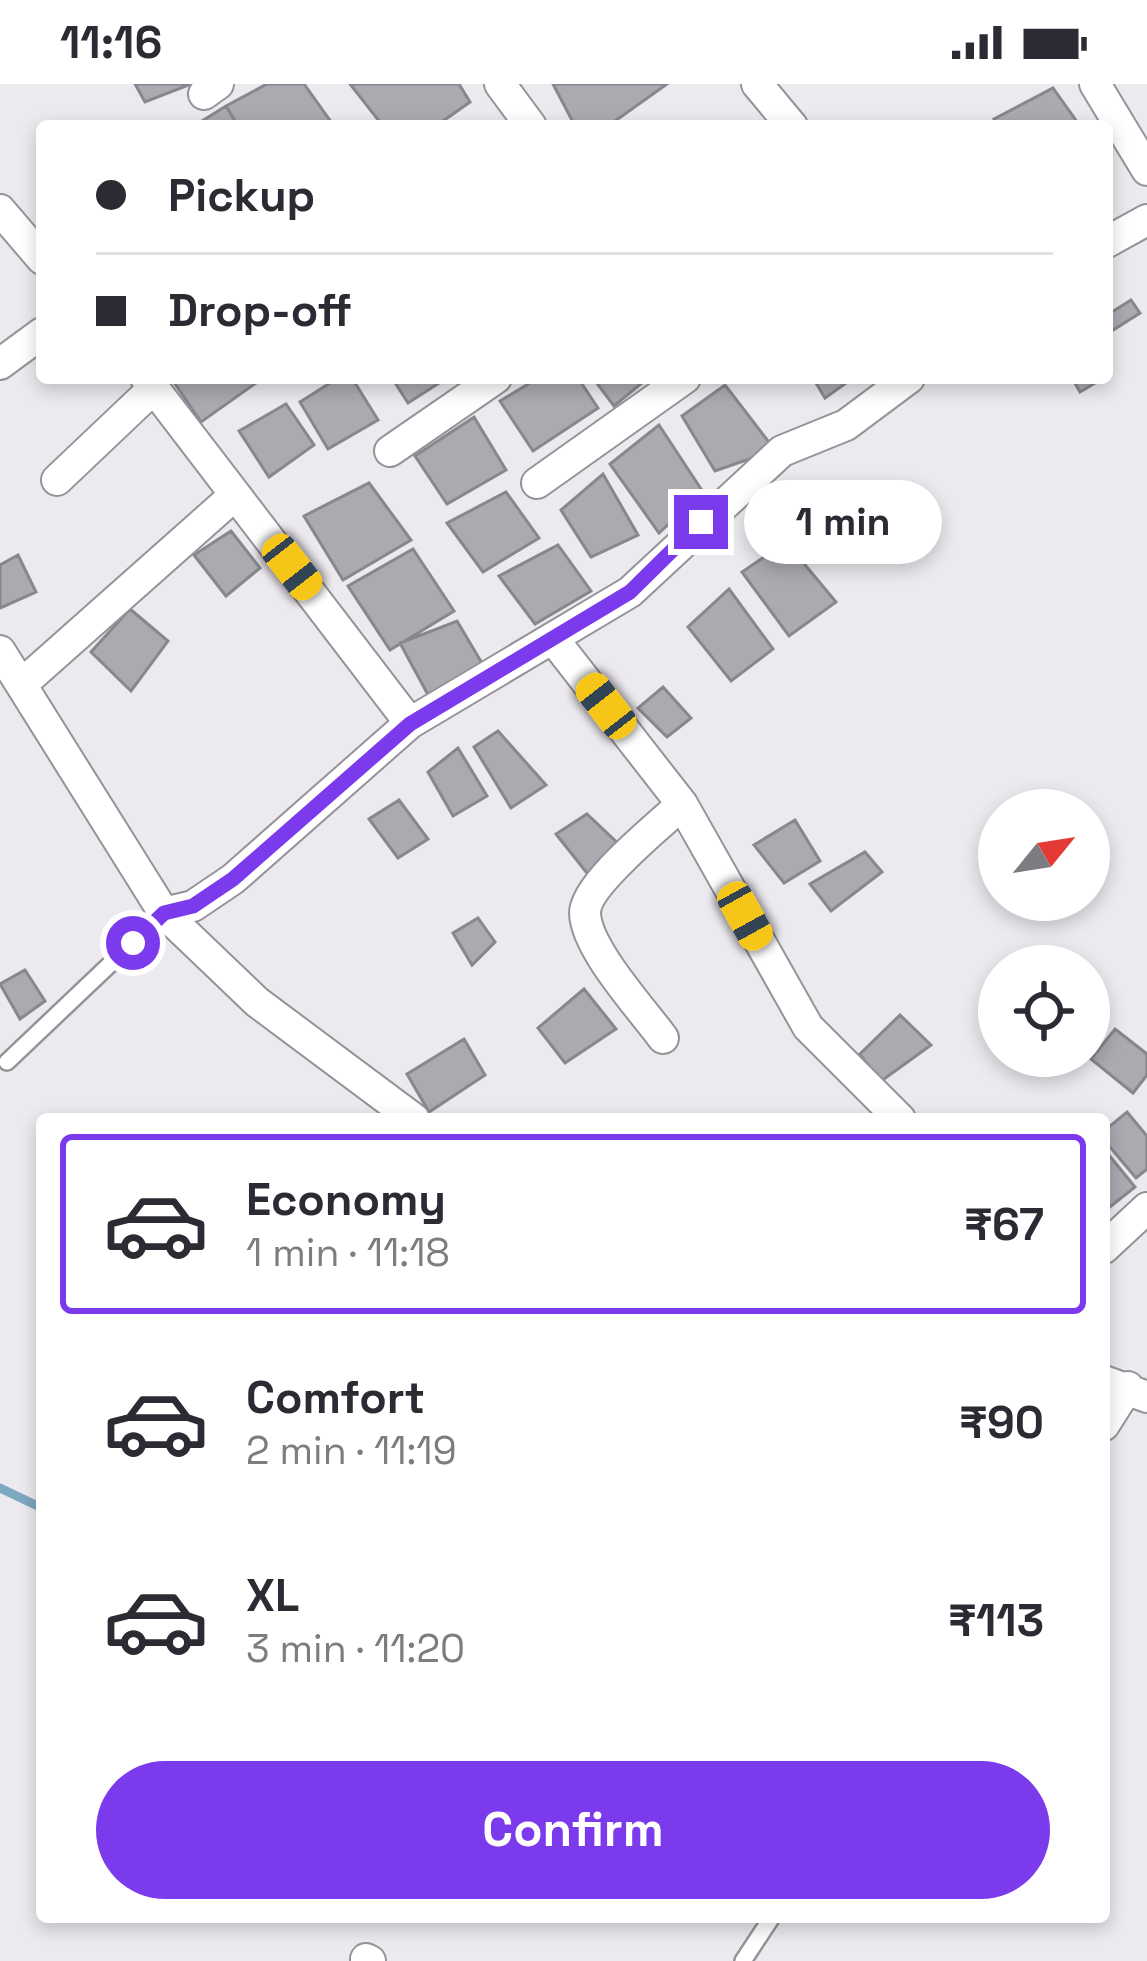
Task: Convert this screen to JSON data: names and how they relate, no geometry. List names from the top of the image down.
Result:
{
  "north": "top right",
  "page": {
    "status": "11:16",
    "banner": ["Pickup", "Drop-off"],
    "bubble": "1 min",
    "list": [
      {
        "name": "Economy",
        "note": "1 min · 11:18",
        "value": "₹67"
      },
      {
        "name": "Comfort",
        "note": "2 min · 11:19",
        "value": "₹90"
      },
      {
        "name": "XL",
        "note": "3 min · 11:20",
        "value": "₹113"
      }
    ],
    "buttons": "Confirm"
  }
}
